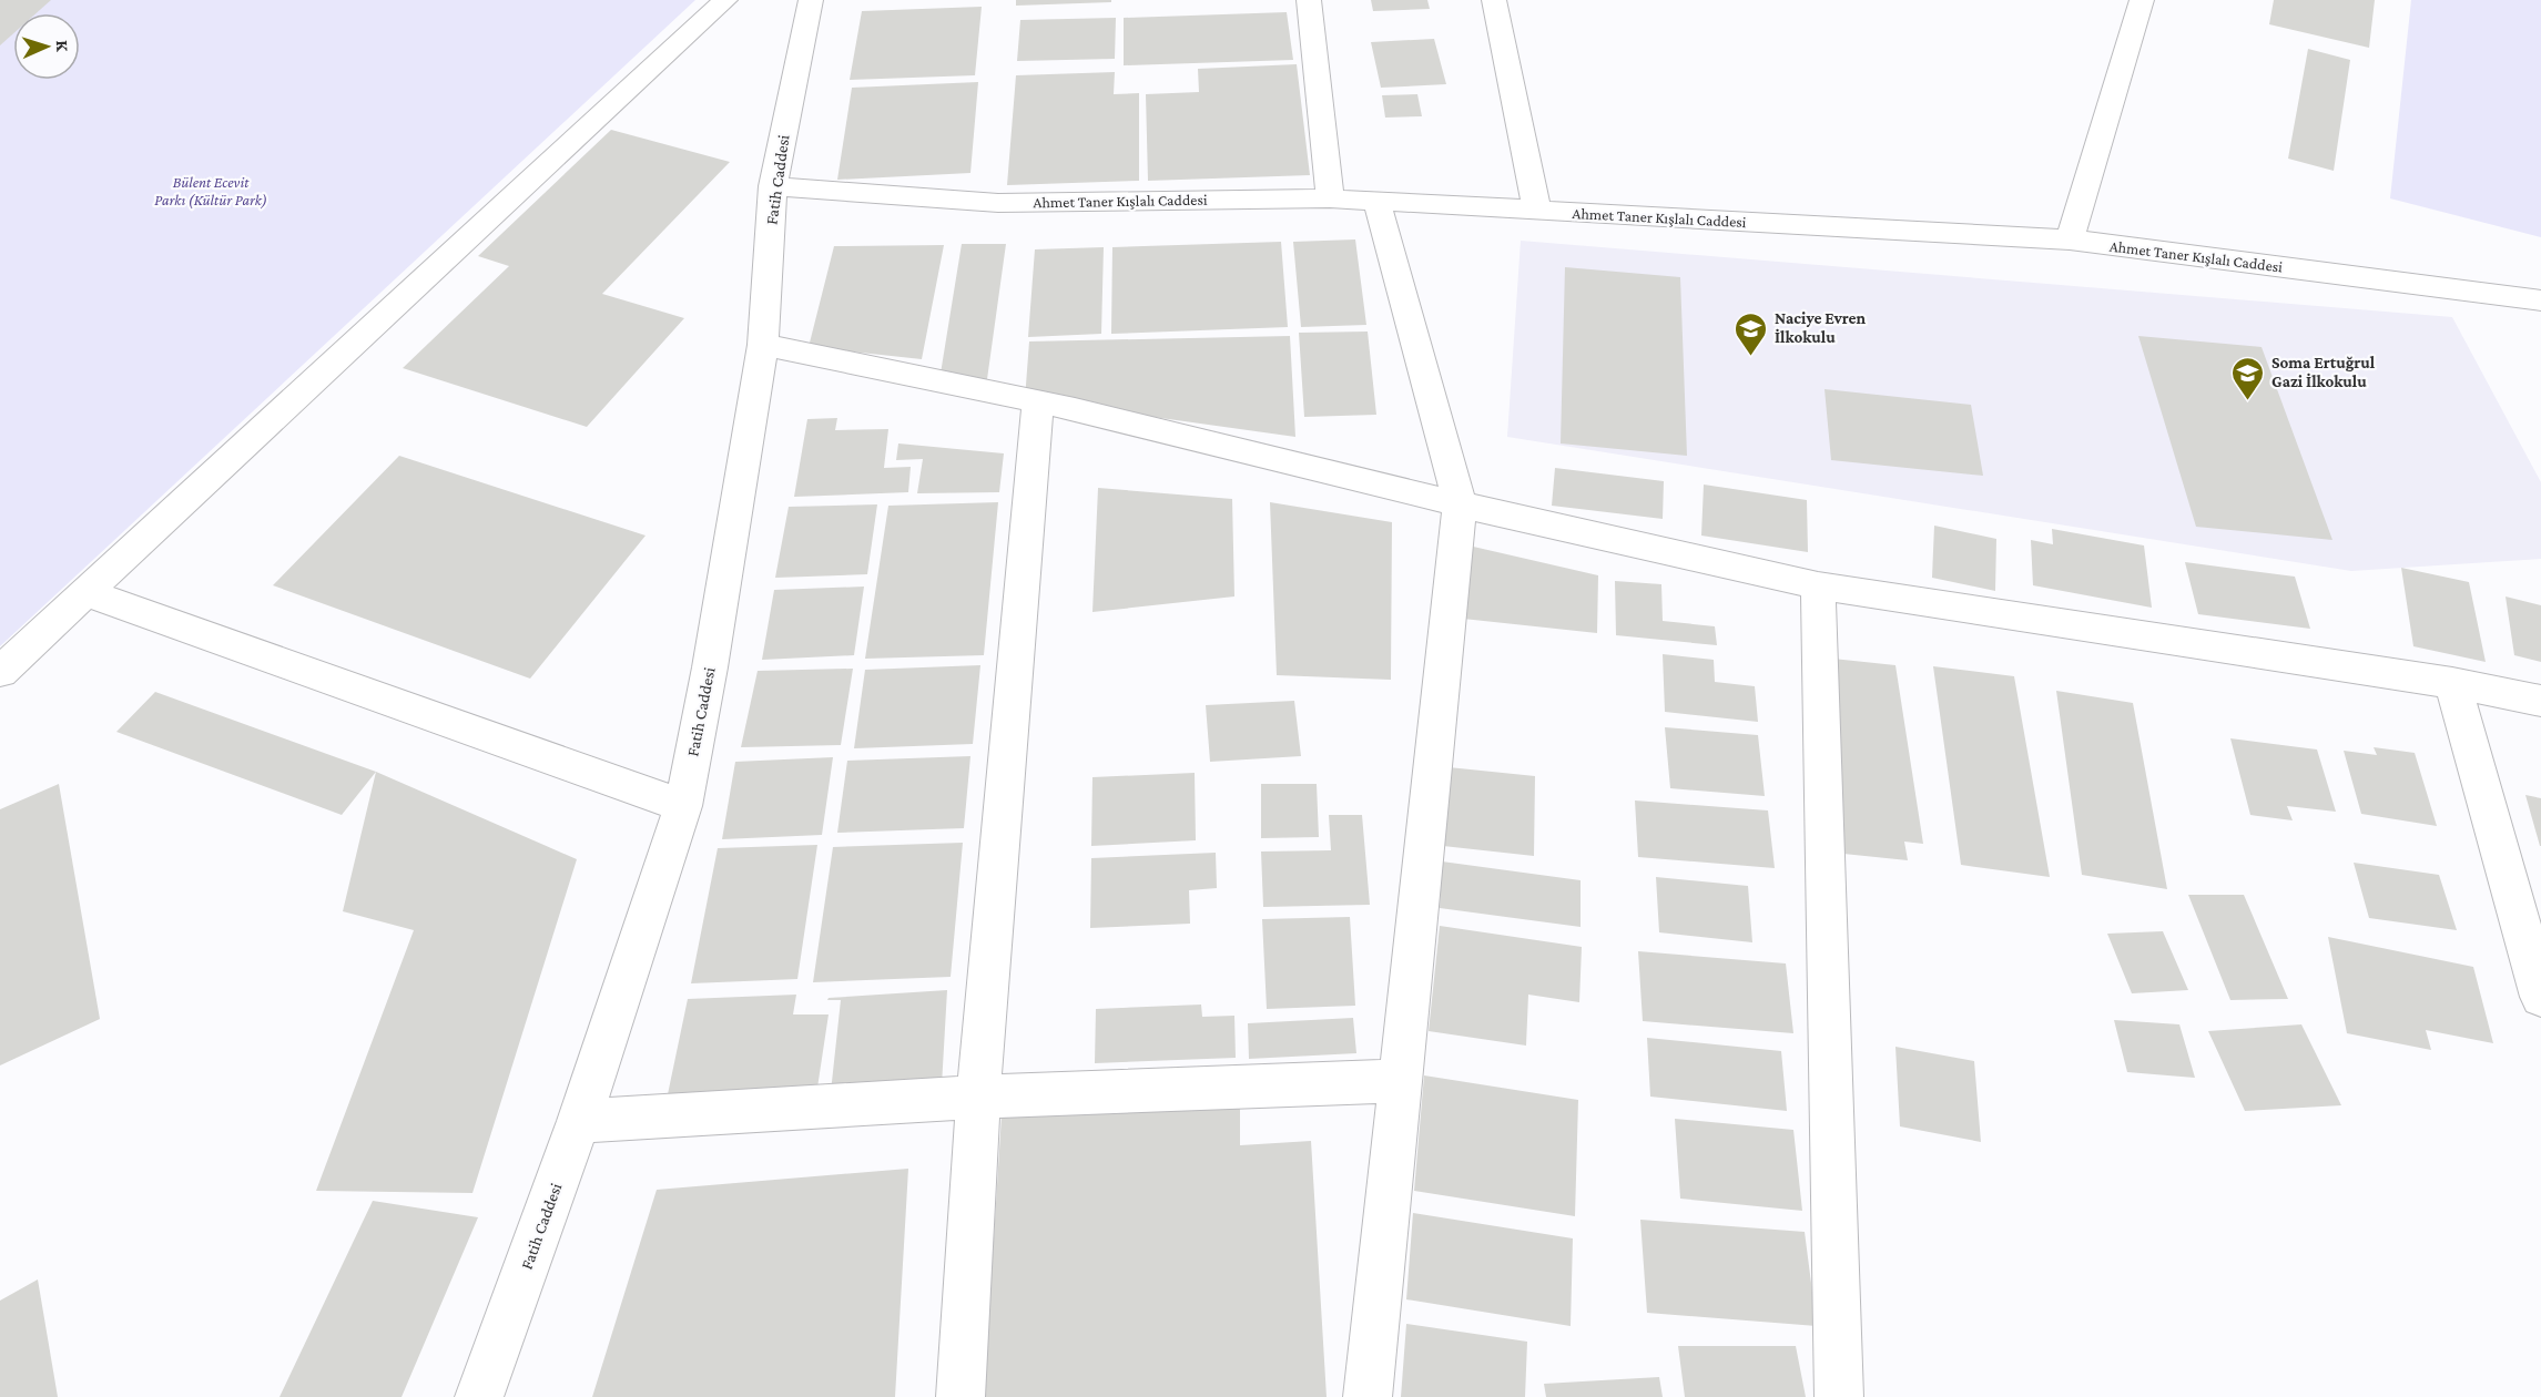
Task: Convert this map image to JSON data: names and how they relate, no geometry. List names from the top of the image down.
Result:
{
  "streets": {
    "street": ["Fatih Caddesi", "Ahmet Taner Kışlalı Caddesi"]
  },
  "crossings": [
    ["Fatih Caddesi", "Ahmet Taner Kışlalı Caddesi"]
  ],
  "parks": ["Bülent Ecevit Parkı (Kültür Park)"],
  "places": {
    "school or university": ["Naciye Evren İlkokulu", "Soma Ertuğrul Gazi İlkokulu"]
  },
  "north": "right"
}
